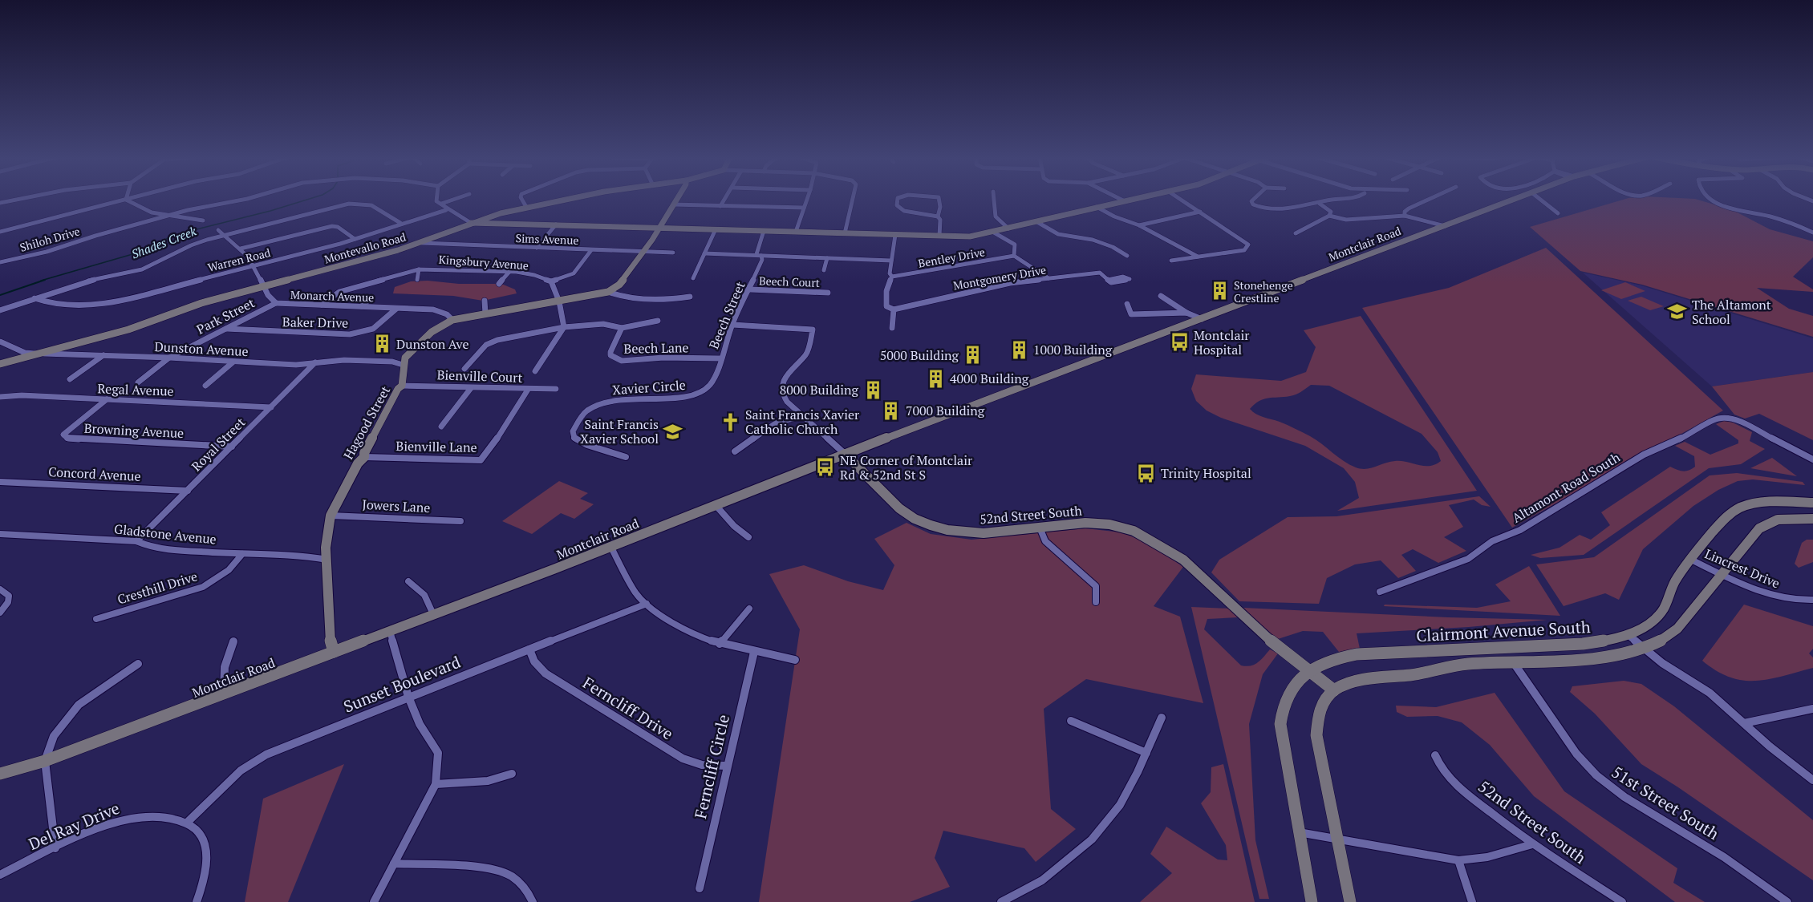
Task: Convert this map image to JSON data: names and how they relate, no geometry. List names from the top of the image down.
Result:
{
  "streets": {
    "street": [
      "Shiloh Drive",
      "Sims Avenue",
      "Montclair Road",
      "Montevallo Road",
      "Bentley Drive",
      "Warren Road",
      "Kingsbury Avenue",
      "Montgomery Drive",
      "Beech Court",
      "Monarch Avenue",
      "Beech Street",
      "Park Street",
      "Baker Drive",
      "Beech Lane",
      "Dunston Avenue",
      "Bienville Court",
      "Xavier Circle",
      "Regal Avenue",
      "Hagood Street",
      "Browning Avenue",
      "Royal Street",
      "Bienville Lane",
      "Concord Avenue",
      "Altamont Road South",
      "Jowers Lane",
      "52nd Street South",
      "Gladstone Avenue",
      "Lincrest Drive",
      "Cresthill Drive",
      "Clairmont Avenue South",
      "Sunset Boulevard",
      "Ferncliff Drive",
      "Ferncliff Circle",
      "51st Street South",
      "Del Ray Drive"
    ]
  },
  "crossings": [
    ["Sims Avenue", "Montevallo Road"],
    ["Montclair Road", "Hagood Street"],
    ["Montclair Road", "52nd Street South"],
    ["Montevallo Road", "Monarch Avenue"],
    ["Montevallo Road", "Dunston Avenue"],
    ["Warren Road", "Monarch Avenue"],
    ["Kingsbury Avenue", "Monarch Avenue"],
    ["Beech Court", "Beech Street"],
    ["Monarch Avenue", "Park Street"],
    ["Monarch Avenue", "Baker Drive"],
    ["Beech Street", "Beech Lane"],
    ["Beech Street", "Xavier Circle"],
    ["Park Street", "Baker Drive"],
    ["Park Street", "Dunston Avenue"],
    ["Dunston Avenue", "Hagood Street"],
    ["Dunston Avenue", "Royal Street"],
    ["Bienville Court", "Hagood Street"],
    ["Bienville Court", "Bienville Lane"],
    ["Regal Avenue", "Browning Avenue"],
    ["Regal Avenue", "Royal Street"],
    ["Hagood Street", "Bienville Lane"],
    ["Hagood Street", "Jowers Lane"],
    ["Hagood Street", "Gladstone Avenue"],
    ["Browning Avenue", "Royal Street"],
    ["Royal Street", "Concord Avenue"],
    ["Royal Street", "Gladstone Avenue"],
    ["52nd Street South", "Clairmont Avenue South"],
    ["Gladstone Avenue", "Cresthill Drive"],
    ["Lincrest Drive", "Clairmont Avenue South"],
    ["Sunset Boulevard", "Ferncliff Drive"],
    ["Sunset Boulevard", "Del Ray Drive"],
    ["Ferncliff Drive", "Ferncliff Circle"]
  ],
  "water": ["Shades Creek"],
  "places": {
    "building": [
      "Stonehenge Crestline",
      "Dunston Ave",
      "1000 Building",
      "5000 Building",
      "4000 Building",
      "8000 Building",
      "7000 Building"
    ],
    "school or university": ["The Altamont School", "Saint Francis Xavier School"],
    "bus stop": ["Montclair Hospital", "NE Corner of Montclair Rd & 52nd St S", "Trinity Hospital"],
    "church": ["Saint Francis Xavier Catholic Church"]
  }
}
